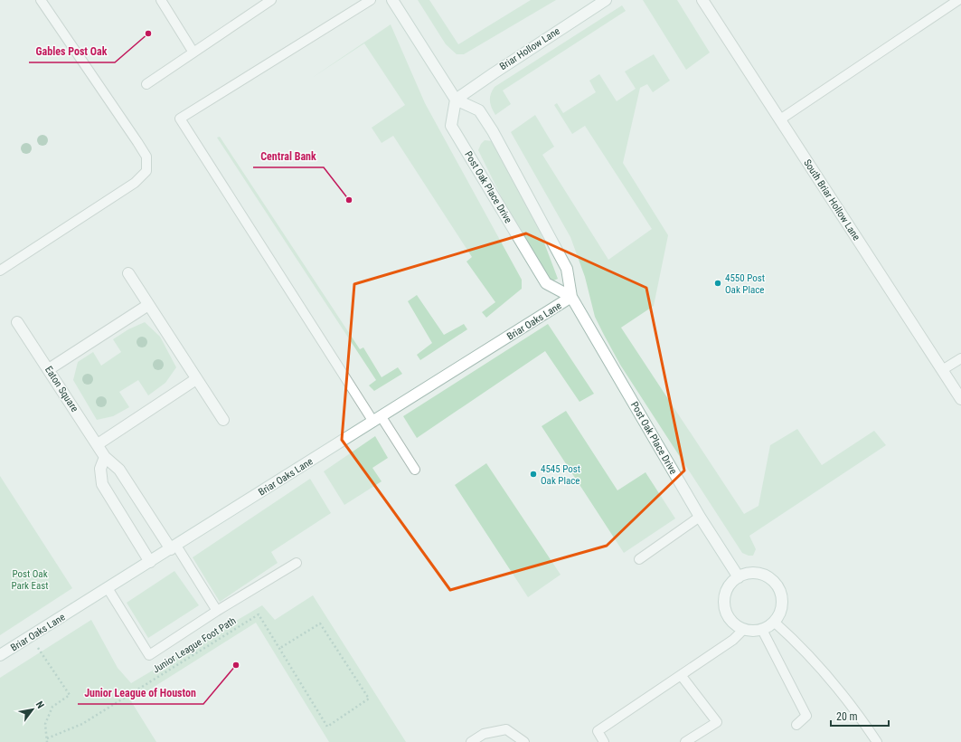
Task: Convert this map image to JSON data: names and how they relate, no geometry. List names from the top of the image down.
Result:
{
  "streets": {
    "street": [
      "Briar Hollow Lane",
      "Post Oak Place Drive",
      "South Briar Hollow Lane",
      "Briar Oaks Lane",
      "Eaton Square"
    ],
    "path": ["Junior League Foot Path"]
  },
  "crossings": [
    ["Briar Hollow Lane", "Post Oak Place Drive"],
    ["Post Oak Place Drive", "Briar Oaks Lane"],
    ["Briar Oaks Lane", "Eaton Square"]
  ],
  "parks": ["Post Oak Park East"],
  "places": [
    "Gables Post Oak",
    "Central Bank",
    "4550 Post Oak Place",
    "4545 Post Oak Place",
    "Junior League of Houston"
  ],
  "scale_bar": "20 m",
  "north": "top right"
}
